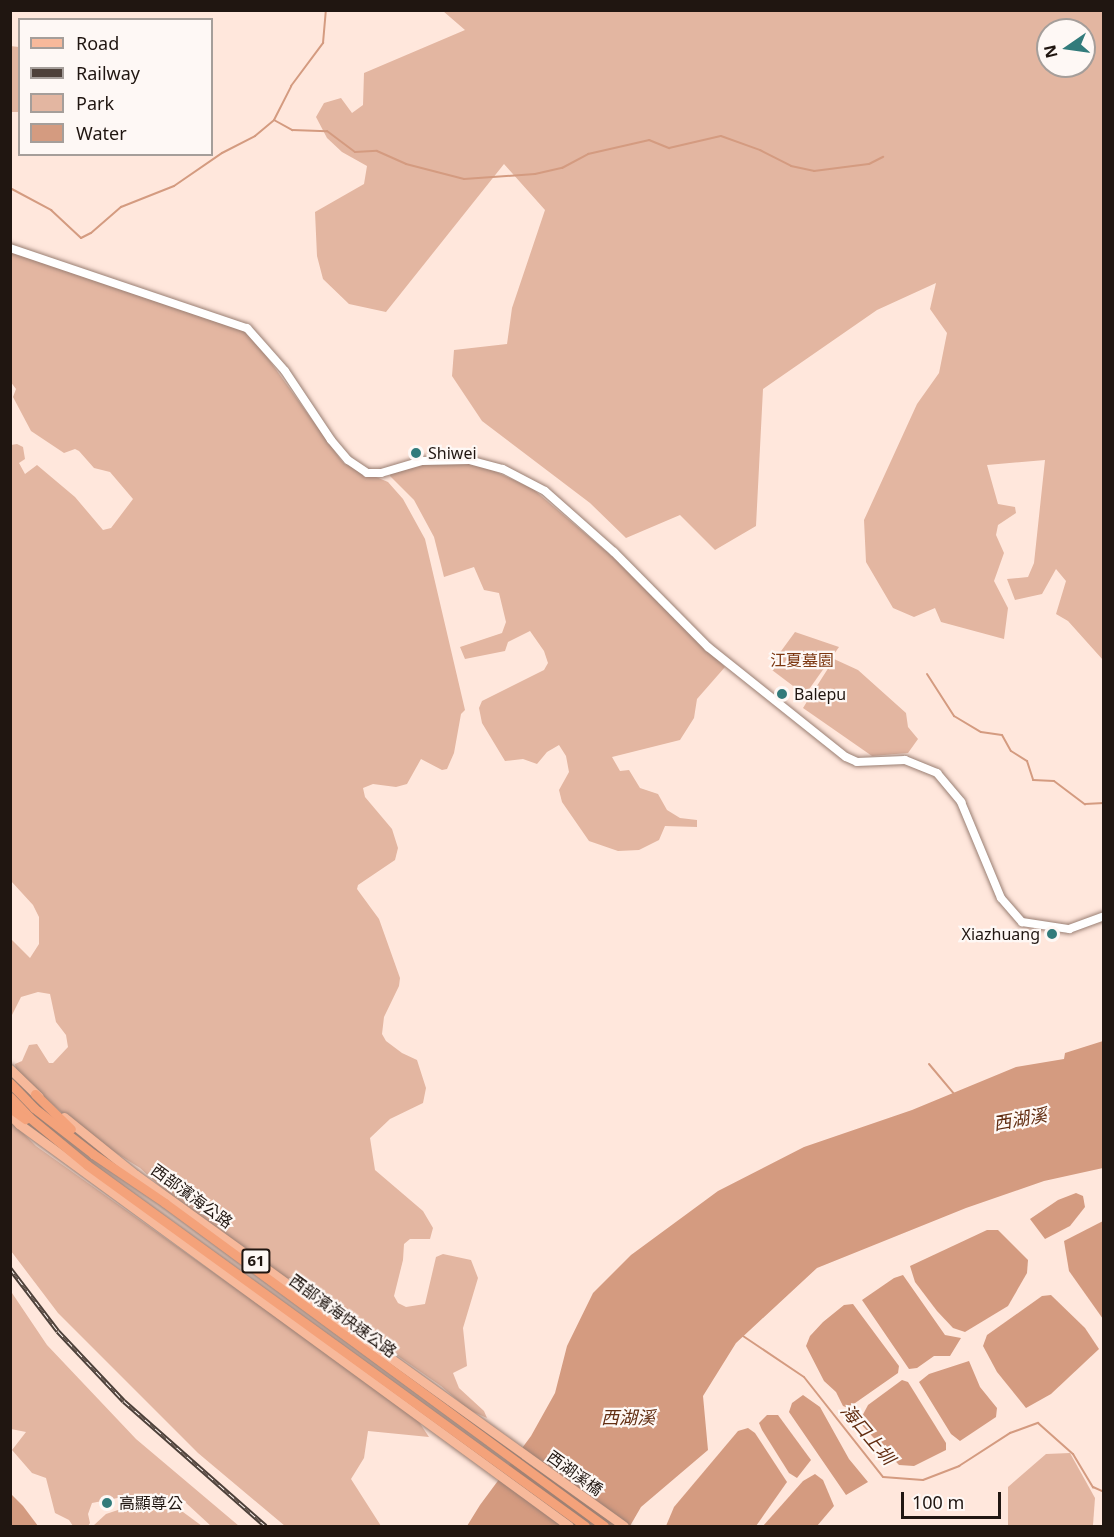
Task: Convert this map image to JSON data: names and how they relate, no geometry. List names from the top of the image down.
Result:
{
  "streets": {
    "highway": ["61", "西部濱海快速公路"],
    "main road": ["西部濱海公路", "西湖溪橋"]
  },
  "crossings": [
    ["西部濱海公路", "西湖溪橋"],
    ["61", "西部濱海快速公路"]
  ],
  "water": ["西湖溪", "海口上圳"],
  "parks": ["江夏墓園"],
  "places": [
    "Shiwei",
    "Balepu",
    "Xiazhuang",
    "高顯尊公"
  ],
  "legend": [
    "Road",
    "Railway",
    "Park",
    "Water"
  ],
  "scale_bar": "100 m",
  "north": "left"
}
